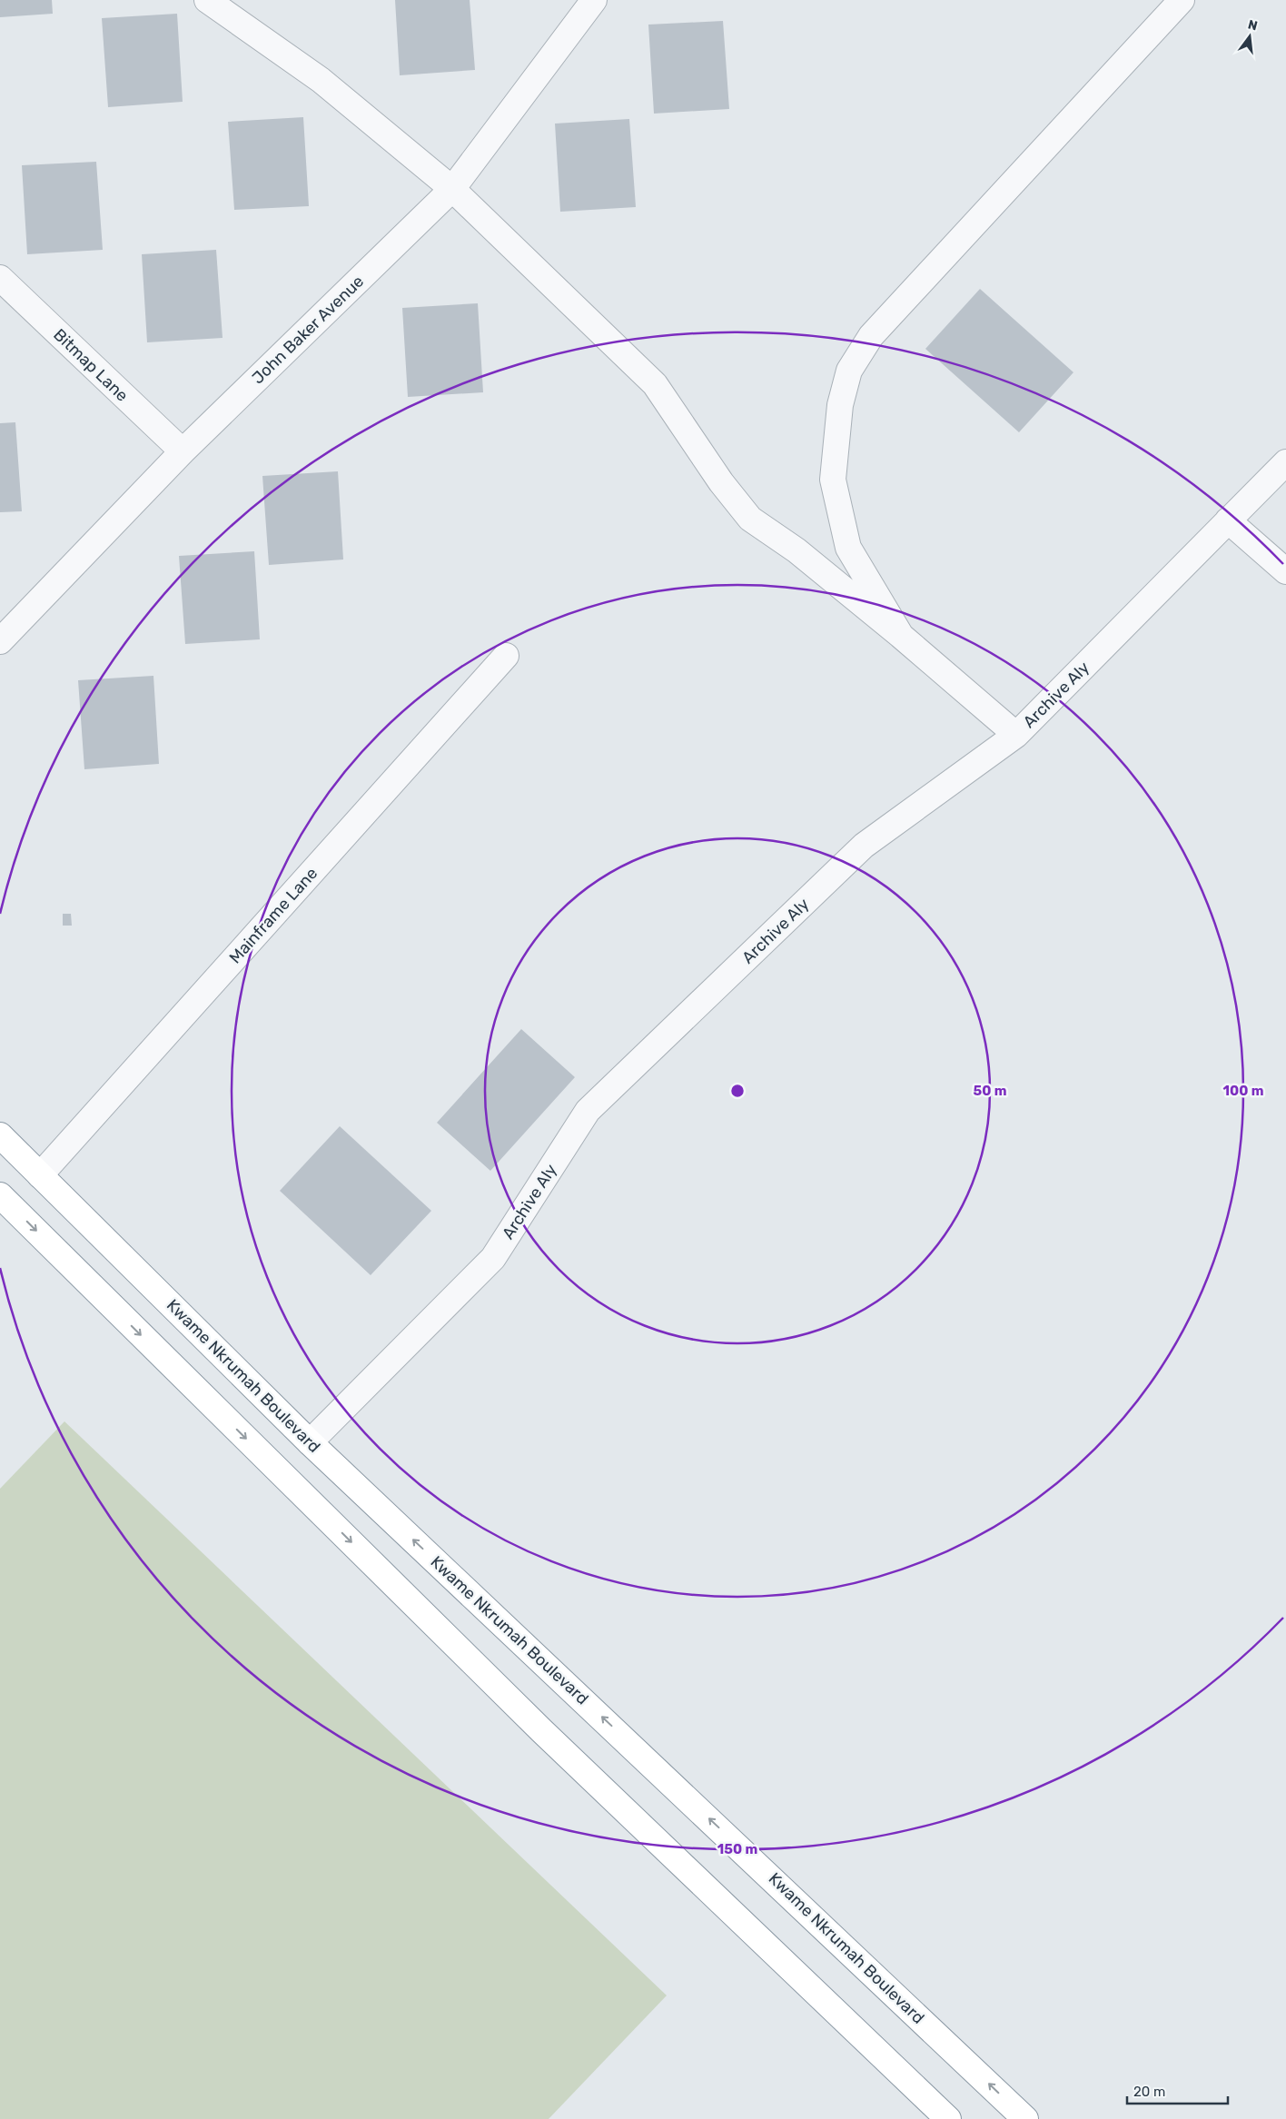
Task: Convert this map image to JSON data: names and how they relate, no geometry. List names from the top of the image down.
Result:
{
  "streets": {
    "highway": ["Kwame Nkrumah Boulevard"],
    "street": [
      "John Baker Avenue",
      "Bitmap Lane",
      "Archive Aly",
      "Mainframe Lane"
    ]
  },
  "crossings": [
    ["John Baker Avenue", "Bitmap Lane"],
    ["Archive Aly", "Kwame Nkrumah Boulevard"],
    ["Mainframe Lane", "Kwame Nkrumah Boulevard"]
  ],
  "scale_bar": "20 m",
  "north": "top",
  "rings": ["50 m", "100 m", "150 m"]
}
